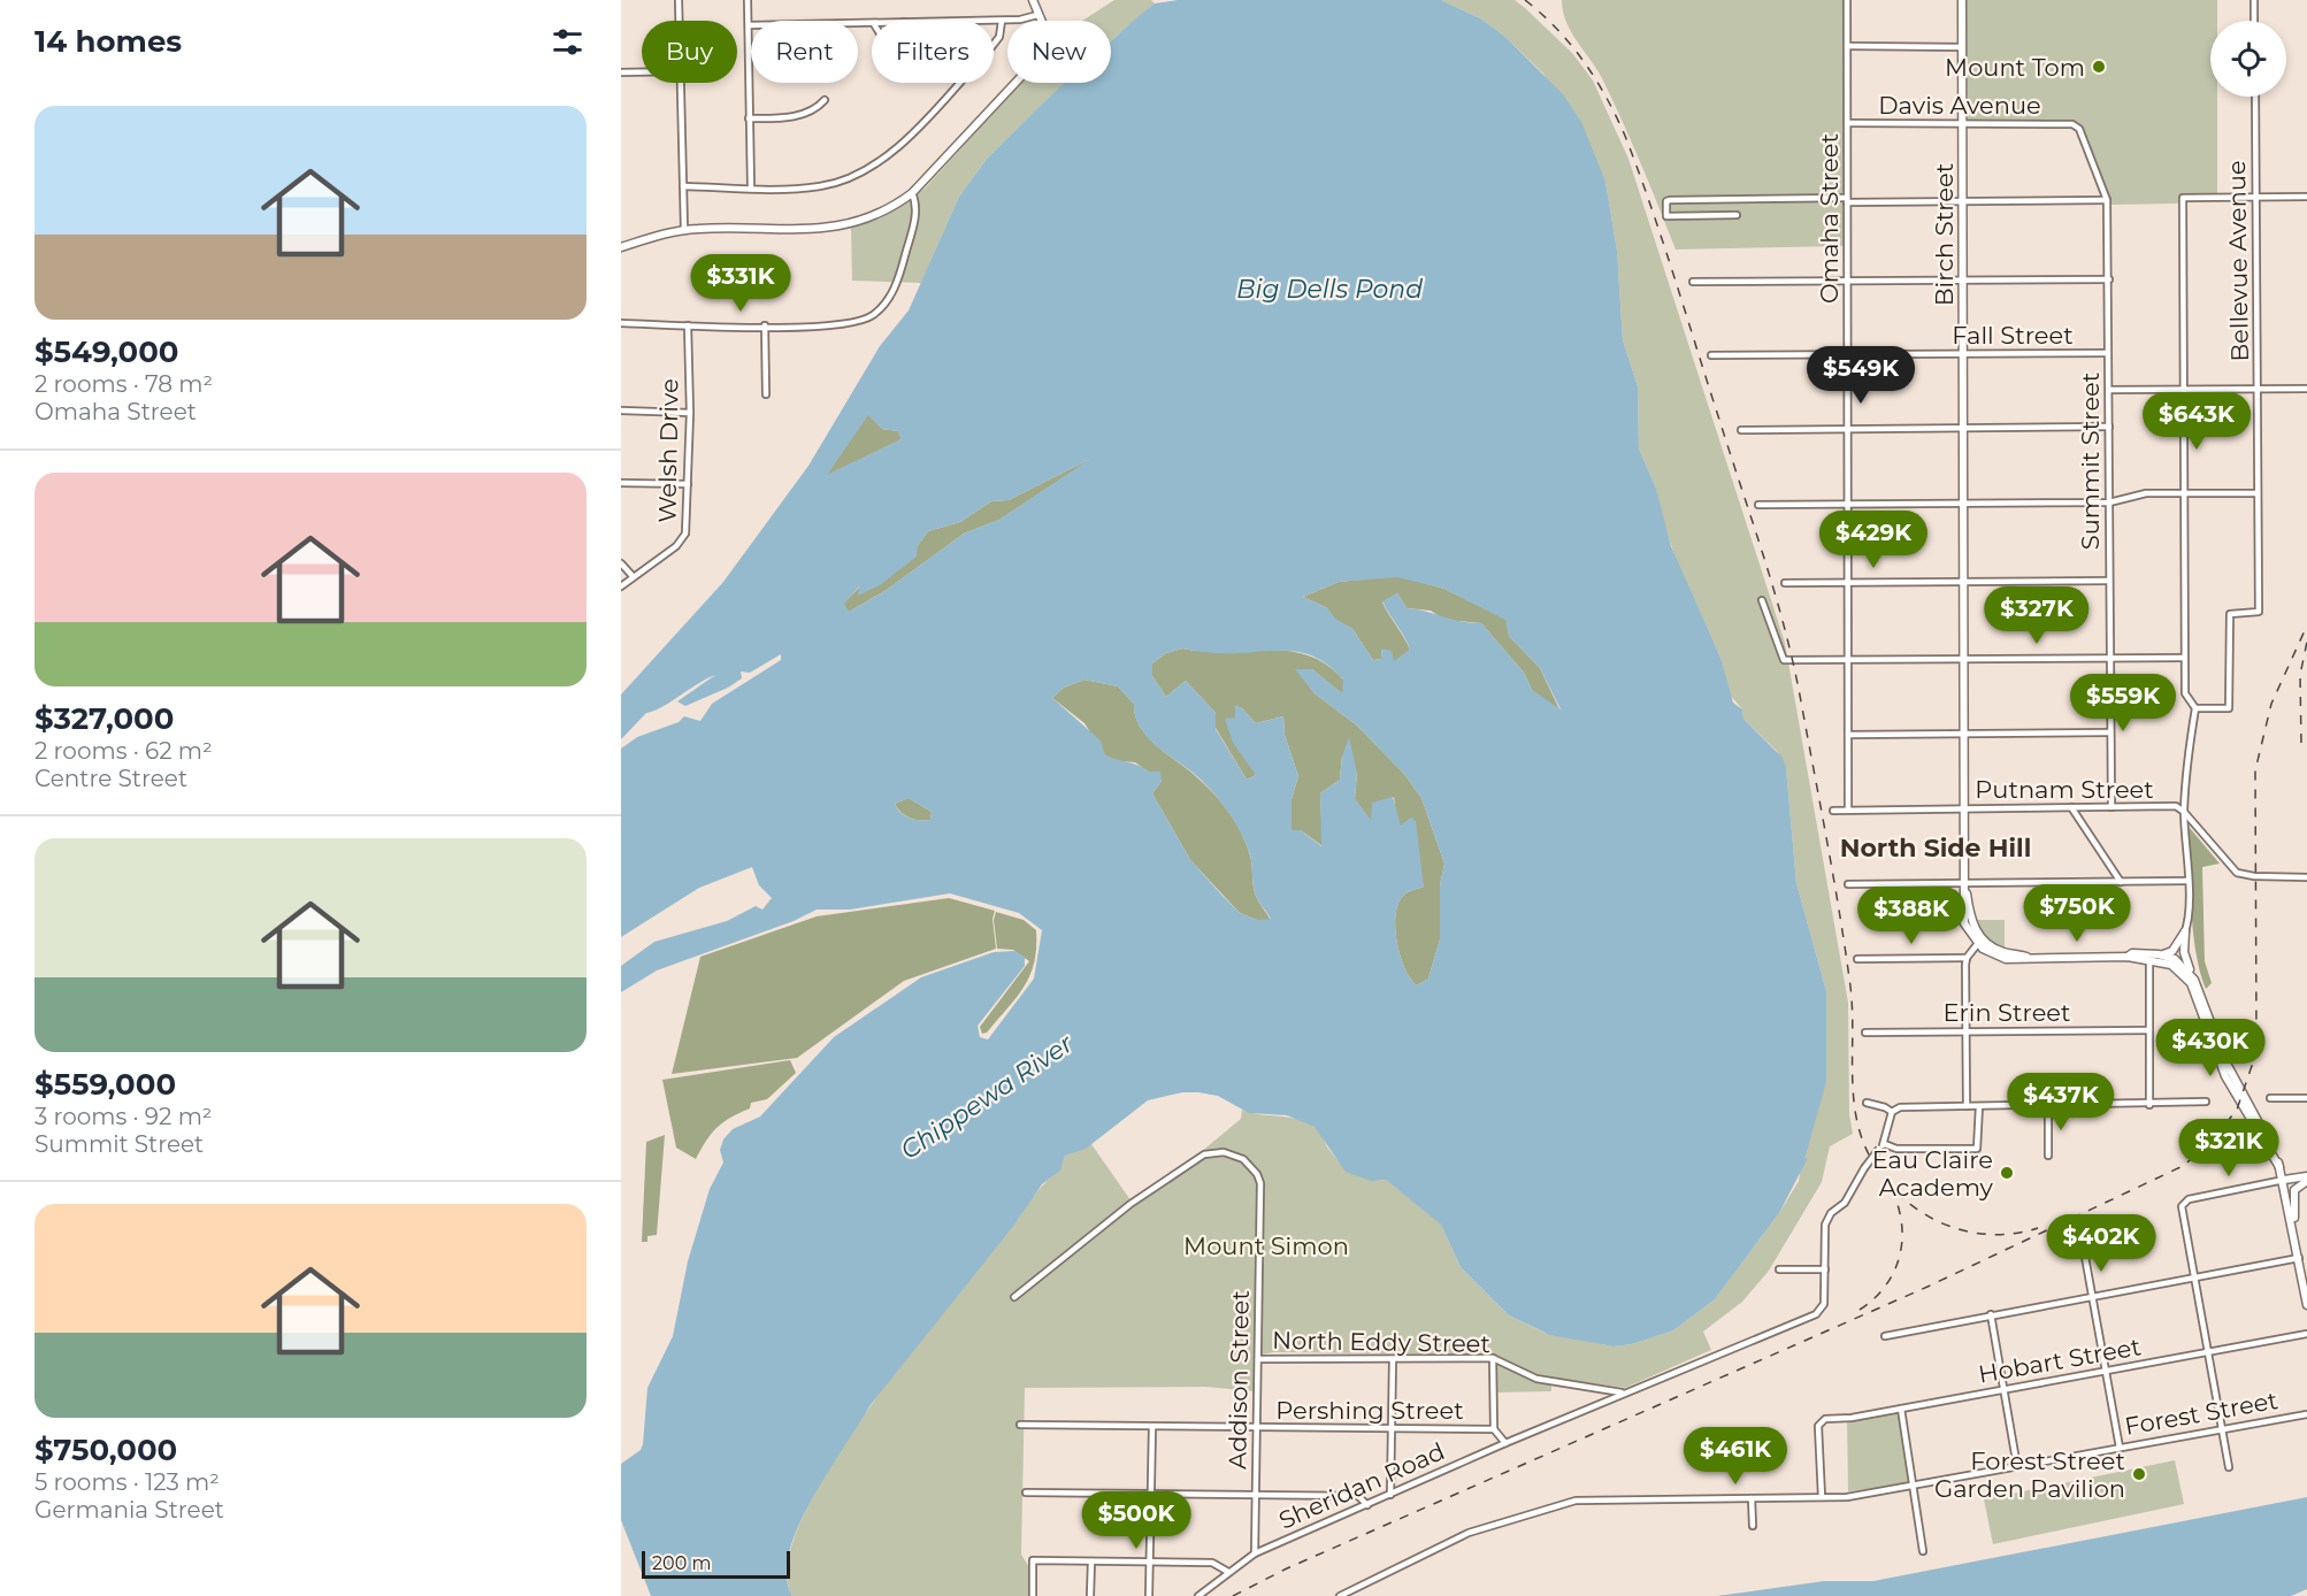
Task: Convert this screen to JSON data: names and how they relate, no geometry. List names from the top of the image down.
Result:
{
  "streets": {
    "main road": ["Birch Street"],
    "street": [
      "Davis Avenue",
      "Omaha Street",
      "Bellevue Avenue",
      "Fall Street",
      "Welsh Drive",
      "Summit Street",
      "Putnam Street",
      "Erin Street",
      "North Eddy Street",
      "Hobart Street",
      "Addison Street",
      "Pershing Street",
      "Forest Street",
      "Sheridan Road"
    ]
  },
  "crossings": [
    ["Davis Avenue", "Omaha Street"],
    ["Davis Avenue", "Birch Street"],
    ["Davis Avenue", "Summit Street"],
    ["Omaha Street", "Fall Street"],
    ["Omaha Street", "Putnam Street"],
    ["Birch Street", "Fall Street"],
    ["Birch Street", "Putnam Street"],
    ["Fall Street", "Summit Street"],
    ["Summit Street", "Putnam Street"],
    ["North Eddy Street", "Addison Street"],
    ["North Eddy Street", "Sheridan Road"],
    ["Hobart Street", "Forest Street"],
    ["Addison Street", "Pershing Street"],
    ["Addison Street", "Sheridan Road"],
    ["Pershing Street", "Sheridan Road"]
  ],
  "districts": ["North Side Hill"],
  "water": ["Big Dells Pond", "Chippewa River"],
  "parks": ["Mount Simon"],
  "places": ["Mount Tom", "Eau Claire Academy", "Forest Street Garden Pavilion"],
  "scale_bar": "200 m",
  "page": {
    "heading": "14 homes",
    "chip": [
      "Buy",
      "Rent",
      "Filters",
      "New"
    ],
    "list": [
      {
        "name": "$549,000",
        "note": "2 rooms · 78 m² · Omaha Street"
      },
      {
        "name": "$327,000",
        "note": "2 rooms · 62 m² · Centre Street"
      },
      {
        "name": "$559,000",
        "note": "3 rooms · 92 m² · Summit Street"
      },
      {
        "name": "$750,000",
        "note": "5 rooms · 123 m² · Germania Street"
      }
    ],
    "price": [
      "$331K",
      "$549K",
      "$643K",
      "$429K",
      "$327K",
      "$559K",
      "$750K",
      "$388K",
      "$430K",
      "$437K",
      "$321K",
      "$402K",
      "$461K",
      "$500K"
    ],
    "scale": "200 m"
  }
}
